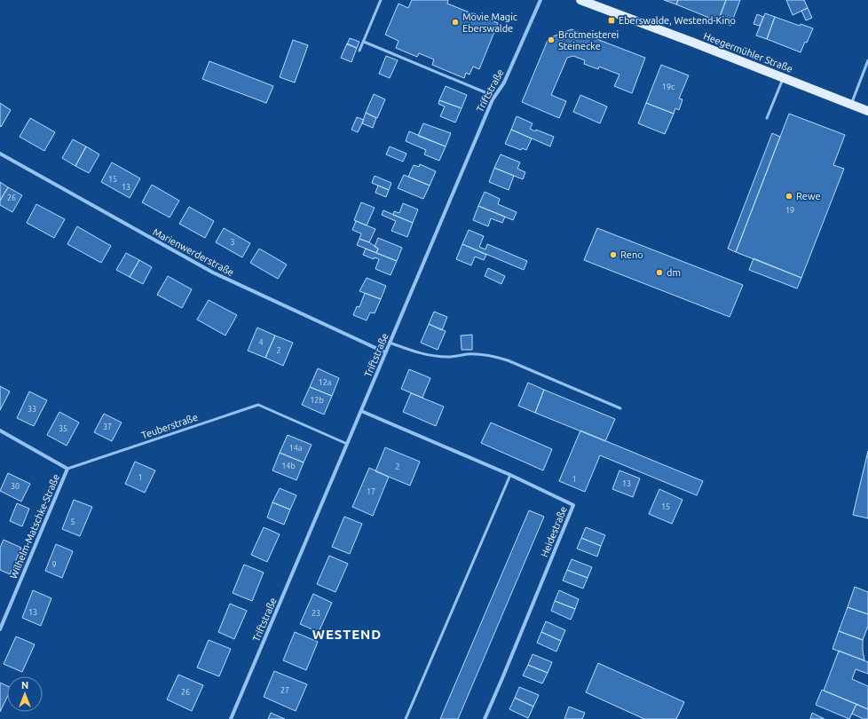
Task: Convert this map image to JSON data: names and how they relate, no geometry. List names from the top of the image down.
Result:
{
  "streets": {
    "main road": ["Heegermühler Straße"],
    "street": [
      "Triftstraße",
      "Marienwerderstraße",
      "Wilhelm-Matschke-Straße",
      "Heidestraße"
    ],
    "lane": ["Teuberstraße"]
  },
  "crossings": [
    ["Triftstraße", "Marienwerderstraße"],
    ["Triftstraße", "Teuberstraße"],
    ["Triftstraße", "Heidestraße"],
    ["Teuberstraße", "Wilhelm-Matschke-Straße"]
  ],
  "districts": ["WESTEND"],
  "places": {
    "transit": ["Eberswalde, Westend-Kino"],
    "other": [
      "Movie Magic Eberswalde",
      "Brotmeisterei Steinecke",
      "Rewe",
      "Reno",
      "dm"
    ]
  },
  "house_numbers": [
    "19c",
    "15",
    "13",
    "26",
    "19",
    "3",
    "4",
    "2",
    "12a",
    "12b",
    "33",
    "37",
    "35",
    "14a",
    "14b",
    "2",
    "1",
    "1",
    "13",
    "30",
    "17",
    "15",
    "5",
    "9",
    "13",
    "23",
    "27",
    "26"
  ],
  "north": "top"
}
